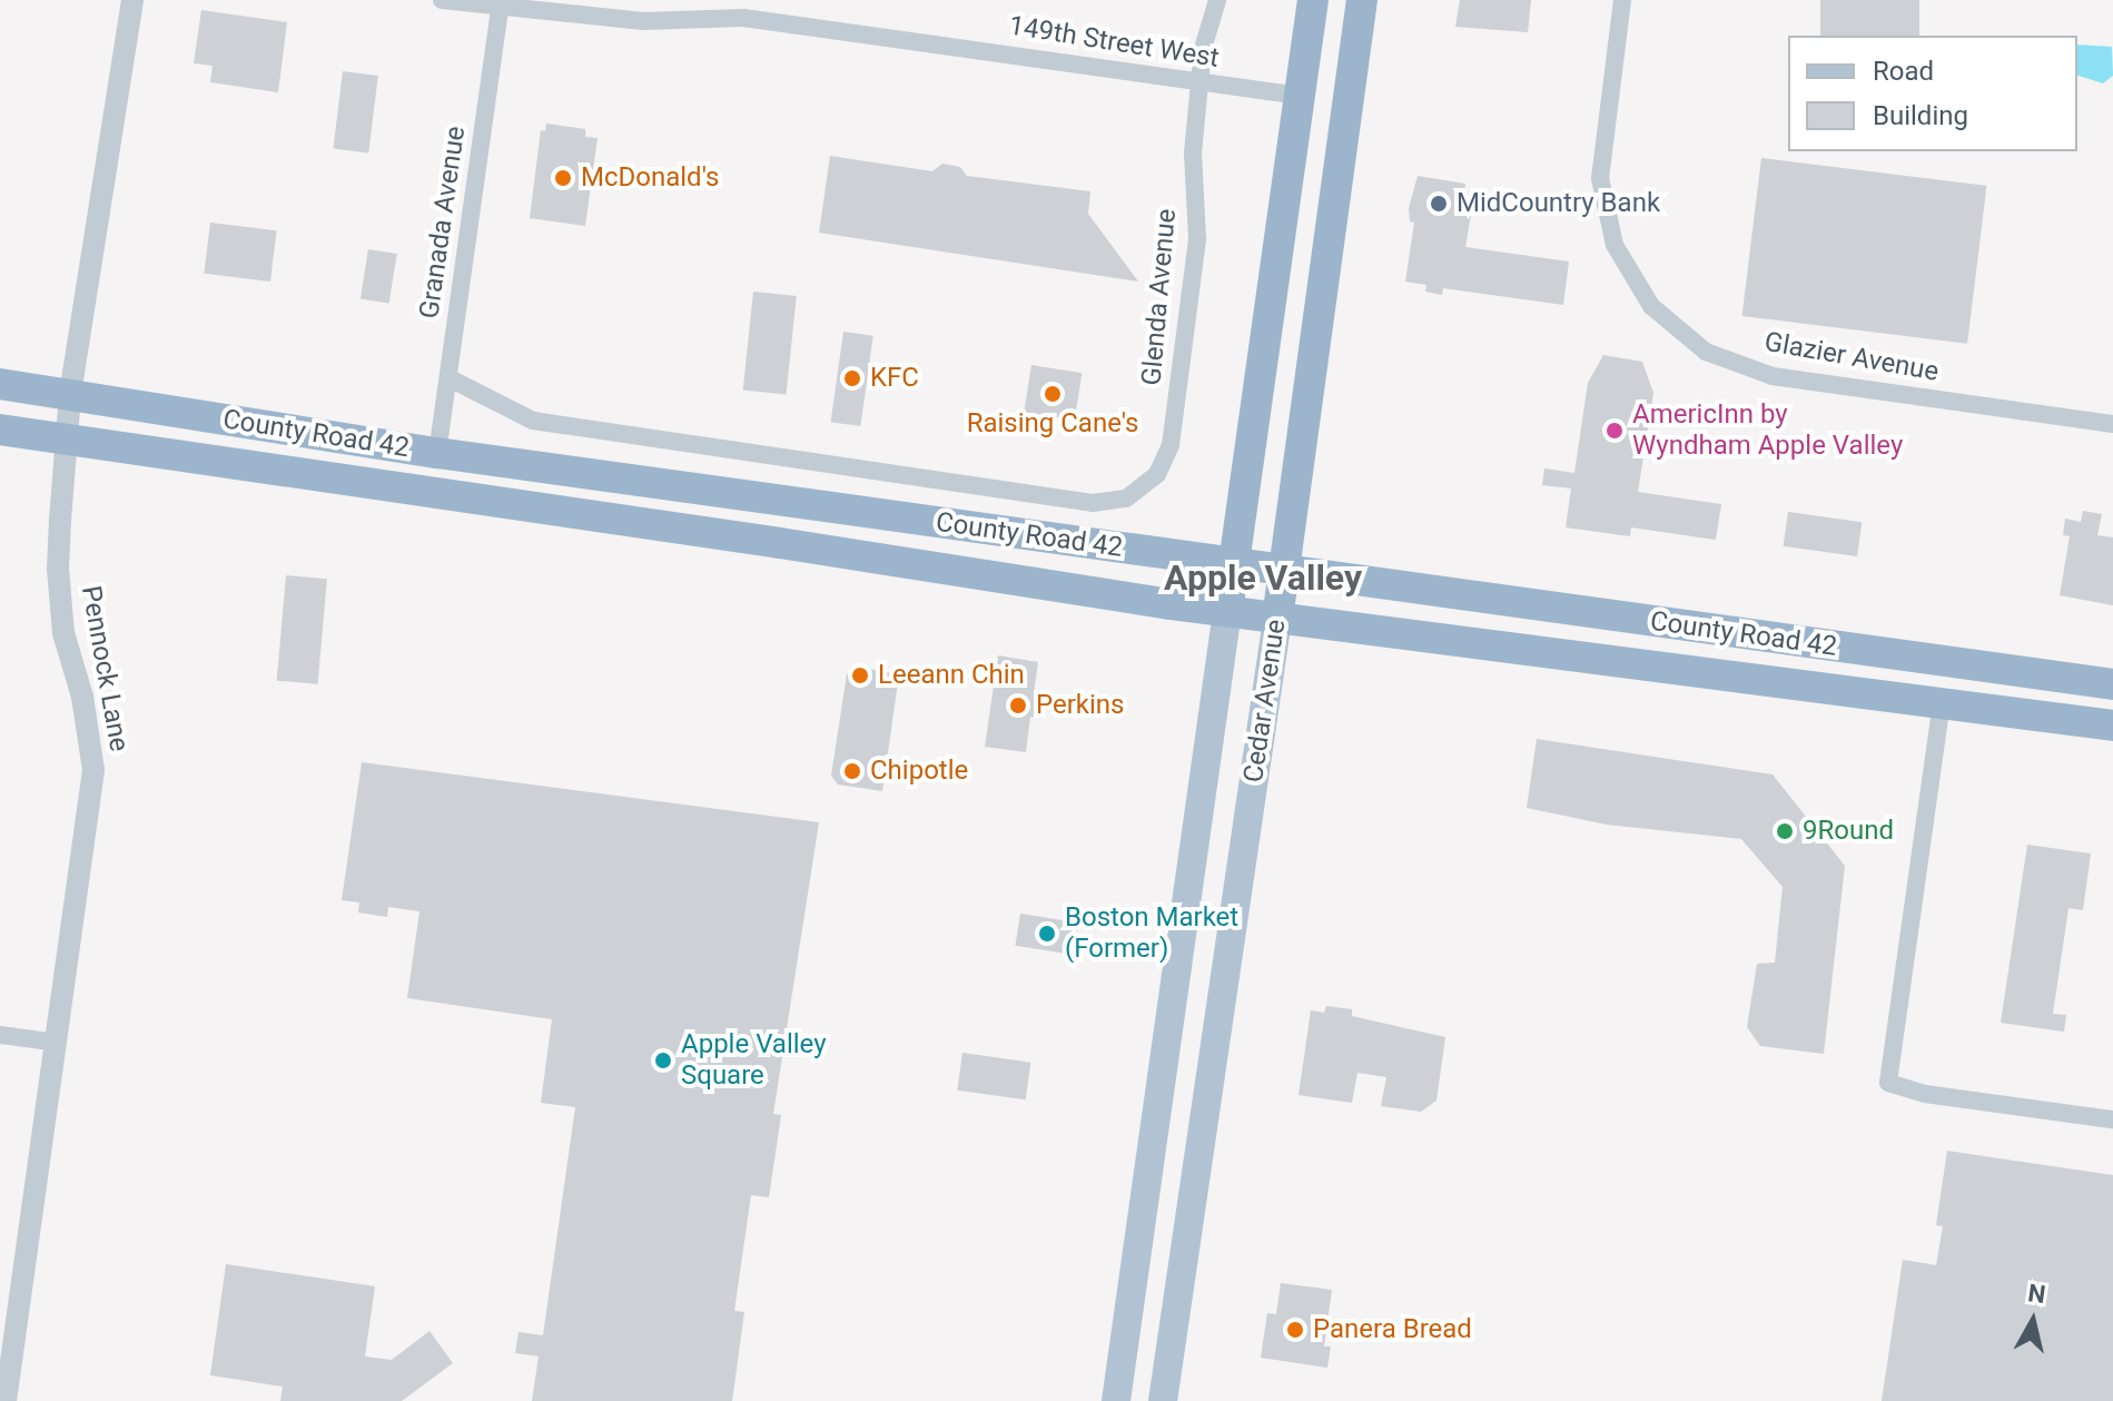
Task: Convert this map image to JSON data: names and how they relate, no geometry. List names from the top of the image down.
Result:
{
  "streets": {
    "highway": ["County Road 42", "Cedar Avenue"],
    "street": [
      "149th Street West",
      "Granada Avenue",
      "Glenda Avenue",
      "Glazier Avenue",
      "Pennock Lane"
    ]
  },
  "crossings": [
    ["149th Street West", "Granada Avenue"],
    ["149th Street West", "Glenda Avenue"],
    ["149th Street West", "Cedar Avenue"],
    ["Granada Avenue", "Glenda Avenue"],
    ["Granada Avenue", "County Road 42"],
    ["County Road 42", "Pennock Lane"],
    ["County Road 42", "Cedar Avenue"]
  ],
  "districts": ["Apple Valley"],
  "places": [
    "McDonald's",
    "MidCountry Bank",
    "KFC",
    "Raising Cane's",
    "AmericInn by Wyndham Apple Valley",
    "Leeann Chin",
    "Perkins",
    "Chipotle",
    "9Round",
    "Boston Market (Former)",
    "Apple Valley Square",
    "Panera Bread"
  ],
  "legend": ["Road", "Building"],
  "north": "top"
}
